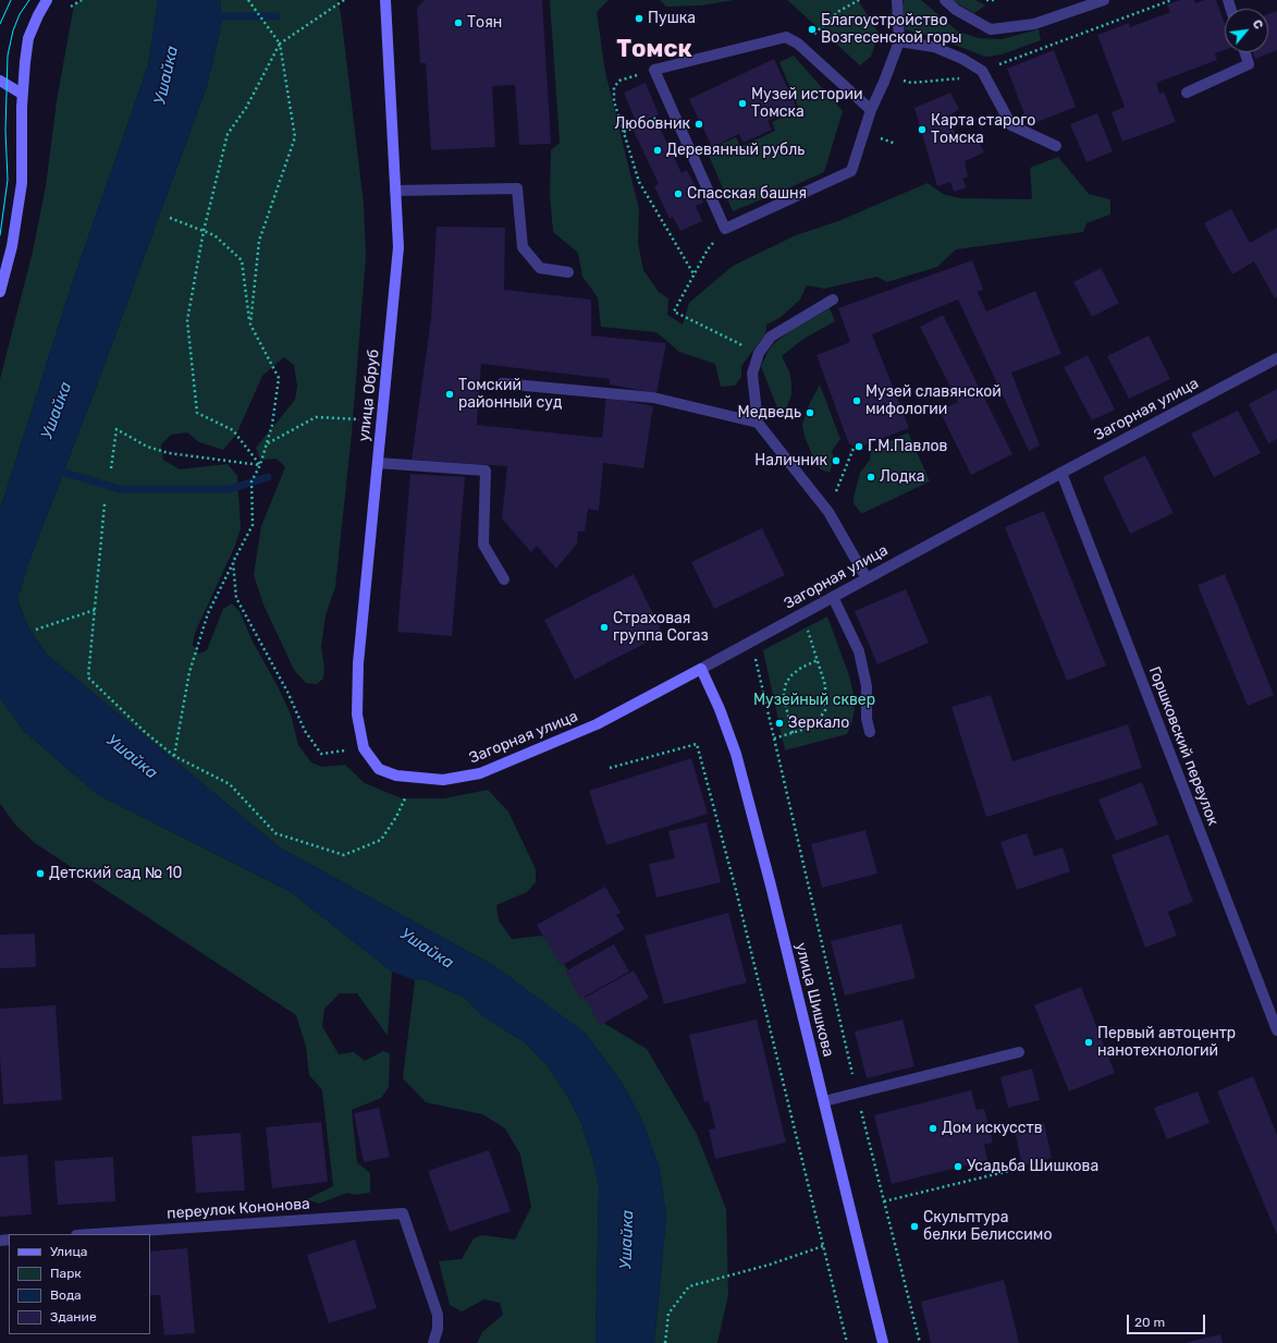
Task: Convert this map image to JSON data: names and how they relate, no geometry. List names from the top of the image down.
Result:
{
  "streets": {
    "street": [
      "улица Обруб",
      "Загорная улица",
      "Горшковский переулок",
      "улица Шишкова",
      "переулок Кононова"
    ]
  },
  "crossings": [
    ["улица Обруб", "Загорная улица"],
    ["Загорная улица", "Горшковский переулок"],
    ["Загорная улица", "улица Шишкова"]
  ],
  "districts": ["Томск"],
  "water": ["Ушайка"],
  "parks": ["Музейный сквер"],
  "places": [
    "Пушка",
    "Тоян",
    "Благоустройство Возгесенской горы",
    "Музей истории Томска",
    "Любовник",
    "Карта старого Томска",
    "Деревянный рубль",
    "Спасская башня",
    "Томский районный суд",
    "Музей славянской мифологии",
    "Медведь",
    "Г.М.Павлов",
    "Наличник",
    "Лодка",
    "Страховая группа Согаз",
    "Зеркало",
    "Детский сад № 10",
    "Первый автоцентр нанотехнологий",
    "Дом искусств",
    "Усадьба Шишкова",
    "Скульптура белки Белиссимо"
  ],
  "legend": [
    "Улица",
    "Парк",
    "Вода",
    "Здание"
  ],
  "scale_bar": "20 m",
  "north": "top right"
}
